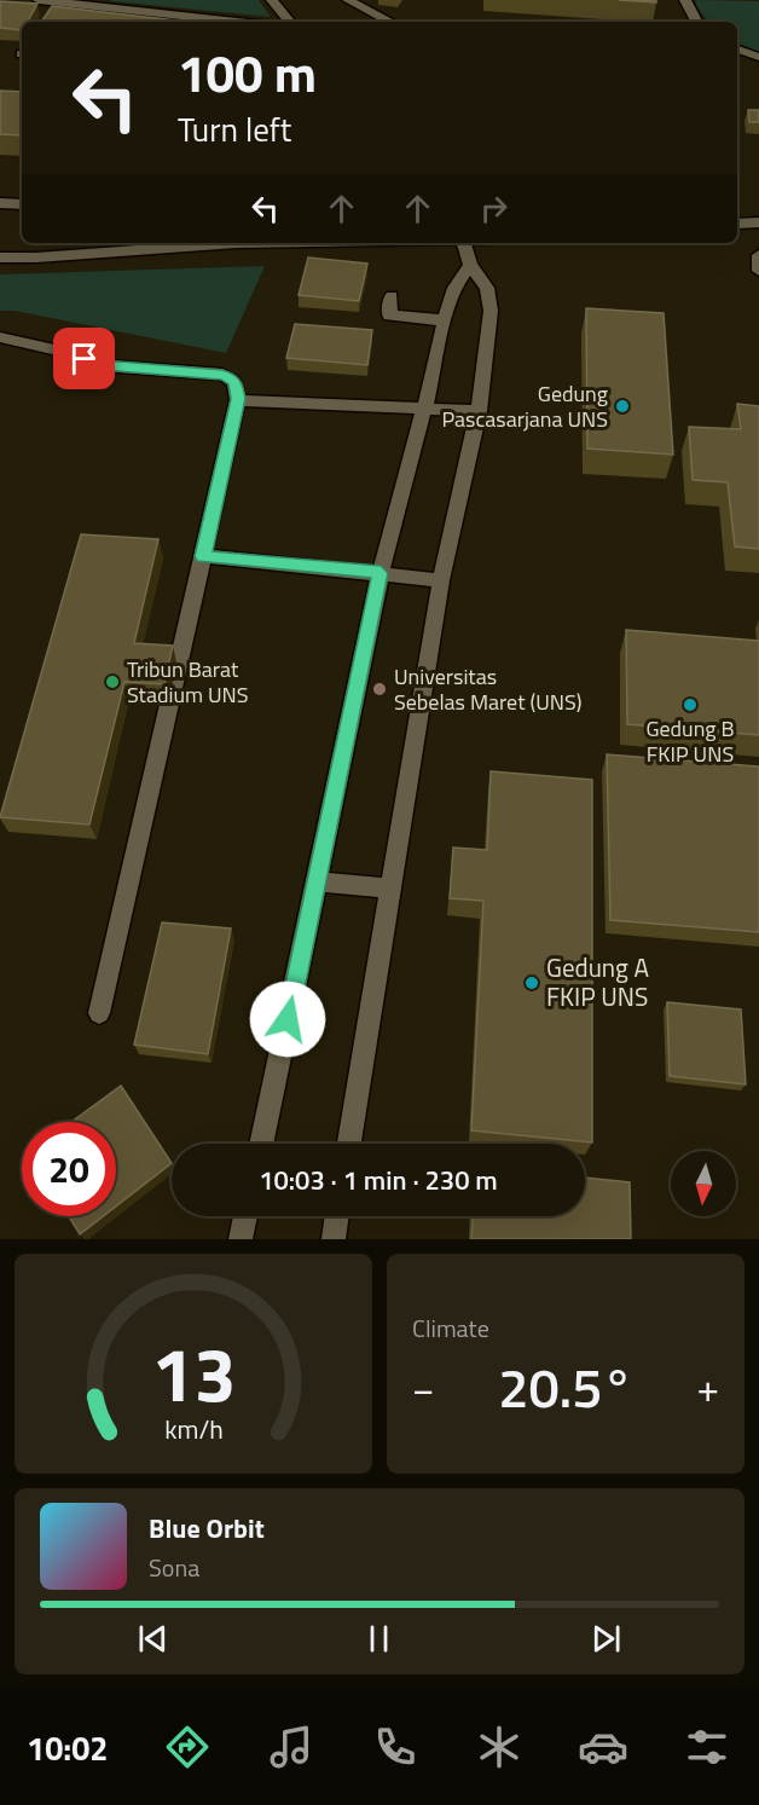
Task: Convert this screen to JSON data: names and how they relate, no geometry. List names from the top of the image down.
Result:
{
  "places": [
    "Gedung Pascasarjana UNS",
    "Tribun Barat Stadium UNS",
    "Universitas Sebelas Maret (UNS)",
    "Gedung B FKIP UNS",
    "Gedung A FKIP UNS"
  ],
  "north": "bottom",
  "page": {
    "turn": ["100 m", "Turn left"],
    "limit": "20",
    "trip": "10:03 · 1 min · 230 m",
    "tile": "Climate",
    "heat": ["−", "20.5°", "+"],
    "song": ["Blue Orbit", "Sona"],
    "tabs": "10:02",
    "gauge": ["13", "km/h"]
  }
}
